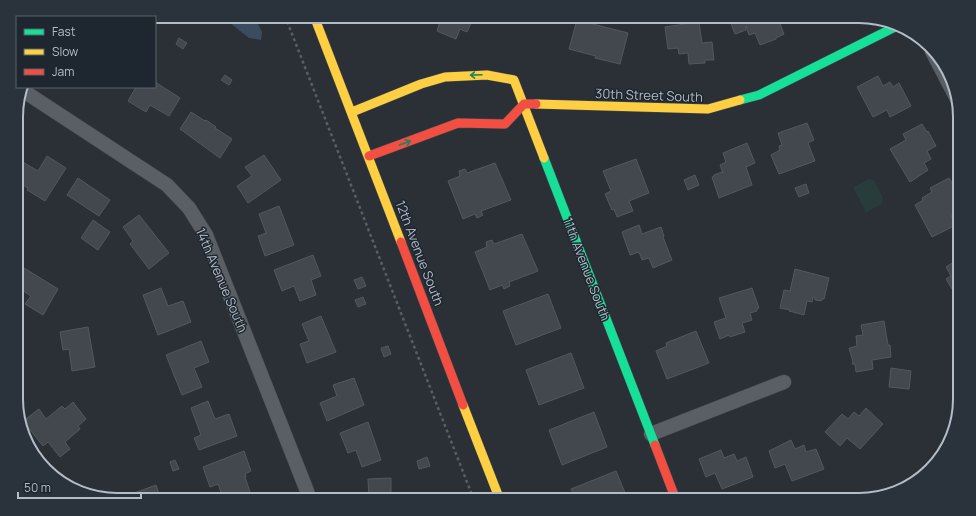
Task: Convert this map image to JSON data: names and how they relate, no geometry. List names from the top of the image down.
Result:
{
  "streets": {
    "street": [
      "30th Street South",
      "12th Avenue South",
      "11th Avenue South",
      "14th Avenue South"
    ]
  },
  "crossings": [
    ["30th Street South", "11th Avenue South"]
  ],
  "legend": ["Fast", "Slow", "Jam"],
  "scale_bar": "50 m"
}
